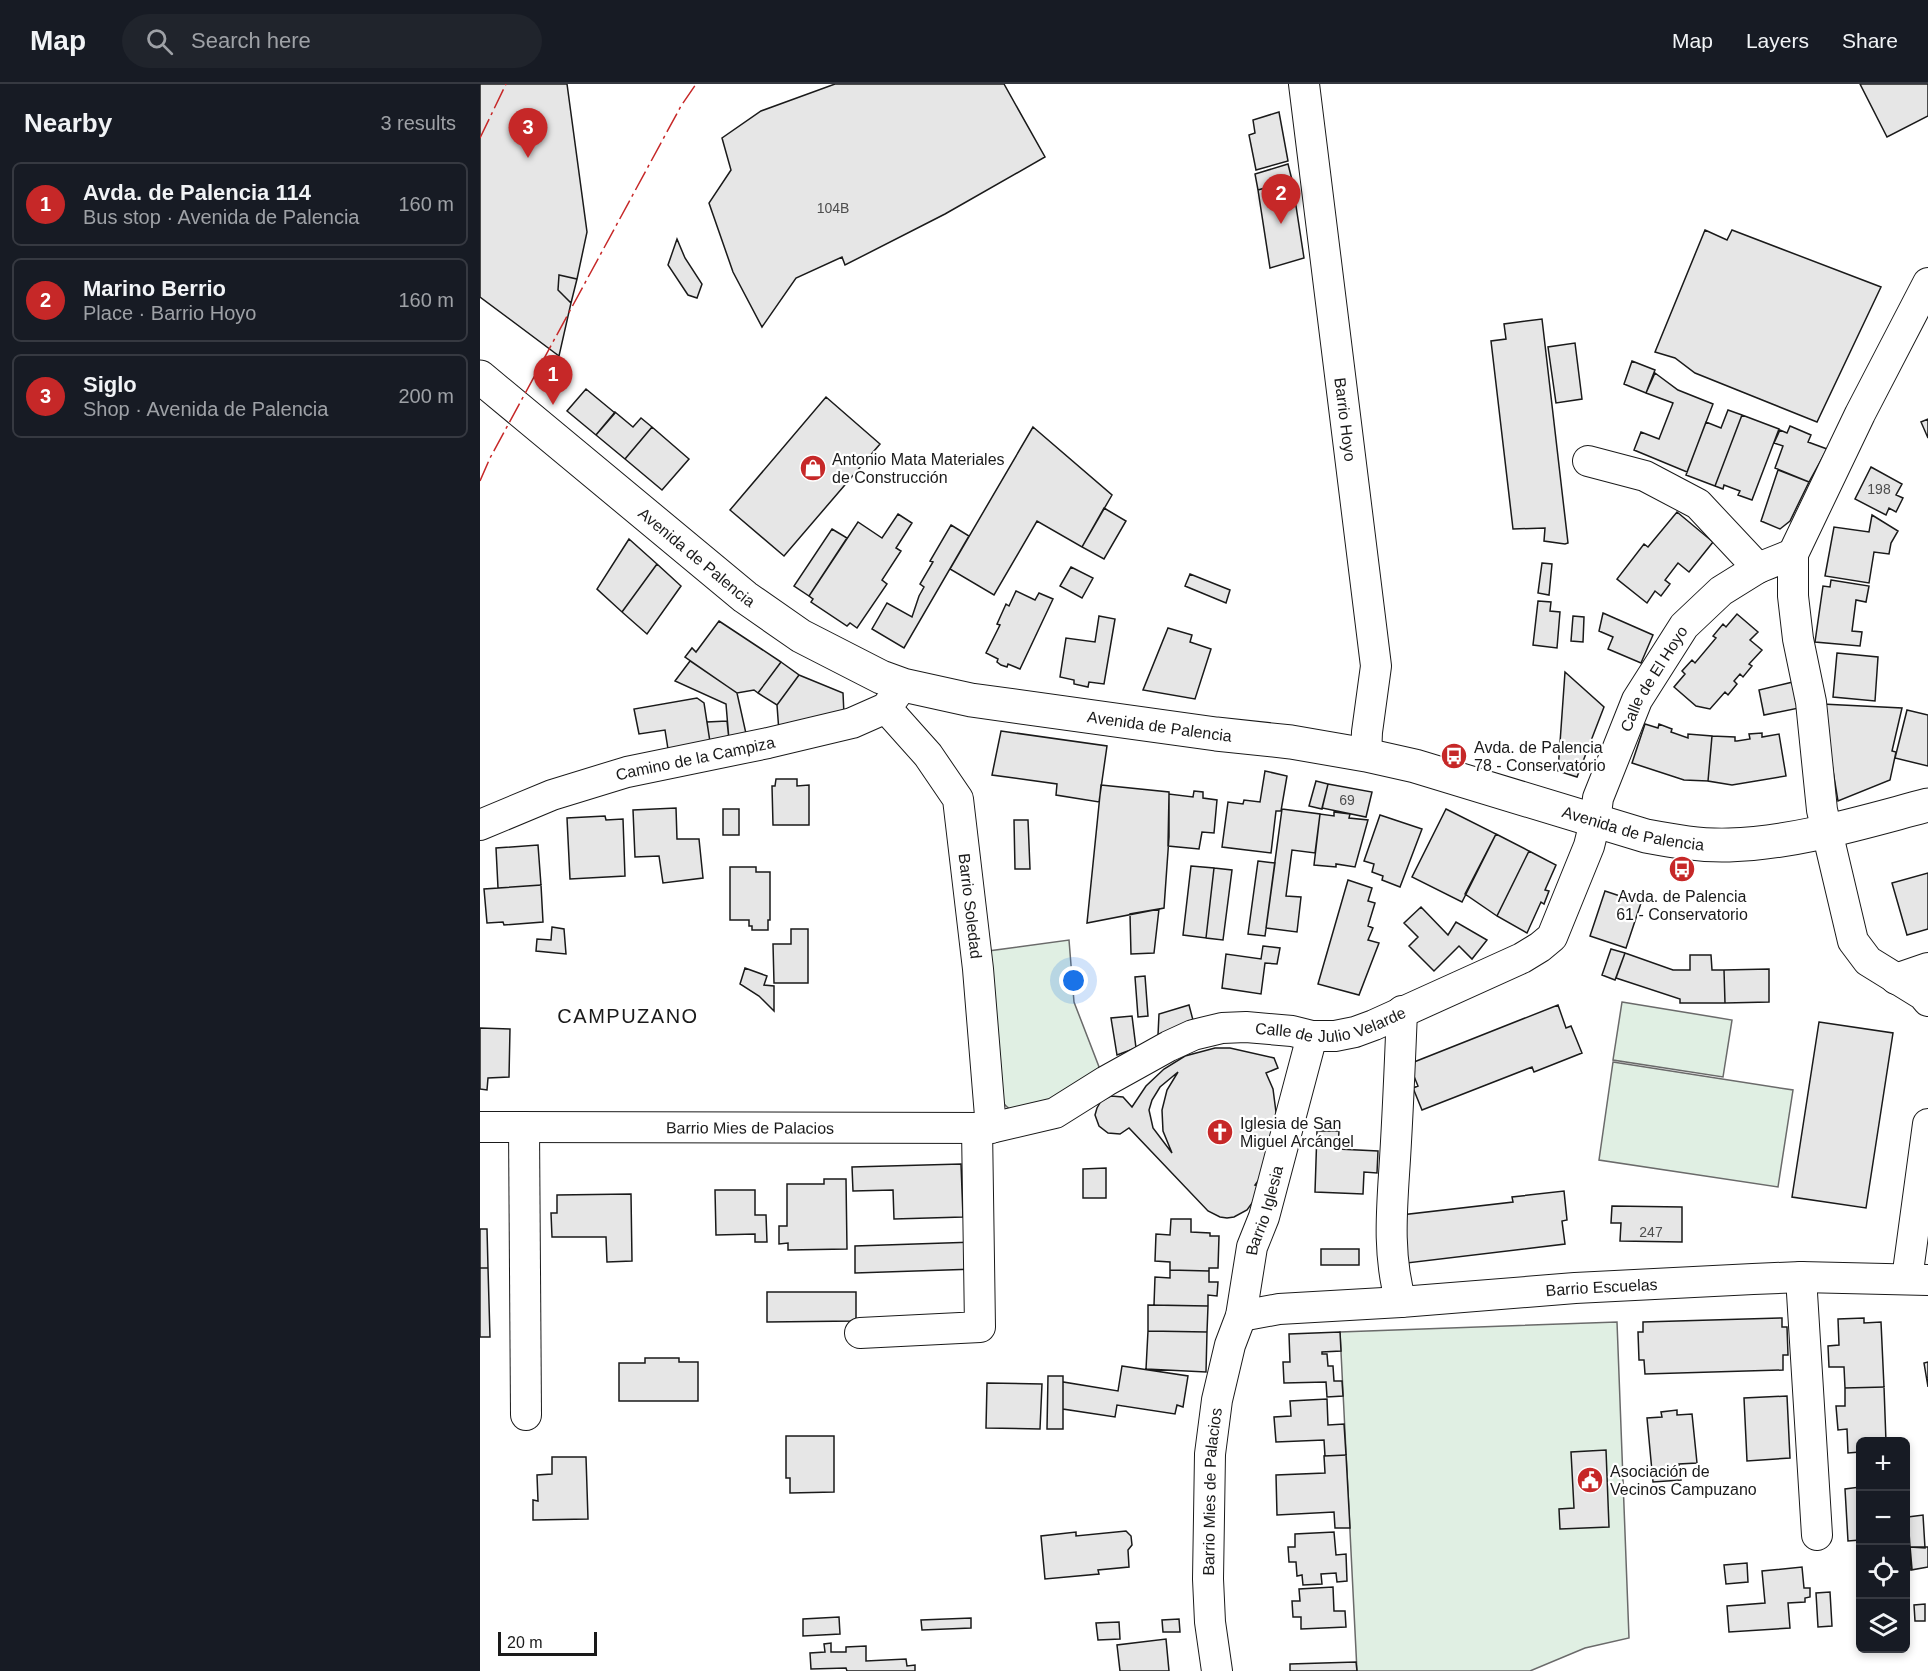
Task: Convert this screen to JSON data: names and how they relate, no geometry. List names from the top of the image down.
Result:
{
  "streets": {
    "highway": ["Avenida de Palencia"],
    "street": [
      "Barrio Hoyo",
      "Calle de El Hoyo",
      "Camino de la Campiza",
      "Barrio Soledad",
      "Calle de Julio Velarde",
      "Barrio Mies de Palacios",
      "Barrio Iglesia",
      "Barrio Escuelas"
    ]
  },
  "crossings": [
    ["Barrio Hoyo", "Avenida de Palencia"],
    ["Avenida de Palencia", "Calle de El Hoyo"],
    ["Avenida de Palencia", "Camino de la Campiza"],
    ["Avenida de Palencia", "Barrio Soledad"],
    ["Avenida de Palencia", "Calle de Julio Velarde"],
    ["Calle de El Hoyo", "Calle de Julio Velarde"],
    ["Camino de la Campiza", "Barrio Soledad"],
    ["Barrio Soledad", "Calle de Julio Velarde"],
    ["Barrio Soledad", "Barrio Mies de Palacios"],
    ["Calle de Julio Velarde", "Barrio Mies de Palacios"],
    ["Calle de Julio Velarde", "Barrio Iglesia"],
    ["Barrio Mies de Palacios", "Barrio Iglesia"],
    ["Barrio Mies de Palacios", "Barrio Escuelas"],
    ["Barrio Iglesia", "Barrio Escuelas"]
  ],
  "districts": ["CAMPUZANO"],
  "places": {
    "shop": ["Antonio Mata Materiales de Construcción"],
    "bus stop": ["Avda. de Palencia 78 - Conservatorio", "Avda. de Palencia 61 - Conservatorio"],
    "church": ["Iglesia de San Miguel Arcángel"],
    "public building": ["Asociación de Vecinos Campuzano"]
  },
  "house_numbers": [
    "104B",
    "198",
    "69",
    "247"
  ],
  "scale_bar": "20 m",
  "page": {
    "header": "Map",
    "search": "Search here",
    "nav": ["Map", "Layers", "Share"],
    "heading": ["Nearby", "3 results"],
    "pins": ["3", "2", "1"],
    "list": [
      {
        "mark": "1",
        "name": "Avda. de Palencia 114",
        "note": "Bus stop · Avenida de Palencia",
        "value": "160 m"
      },
      {
        "mark": "2",
        "name": "Marino Berrio",
        "note": "Place · Barrio Hoyo",
        "value": "160 m"
      },
      {
        "mark": "3",
        "name": "Siglo",
        "note": "Shop · Avenida de Palencia",
        "value": "200 m"
      }
    ],
    "map_buttons": ["+", "−"],
    "scale": "20 m"
  }
}
